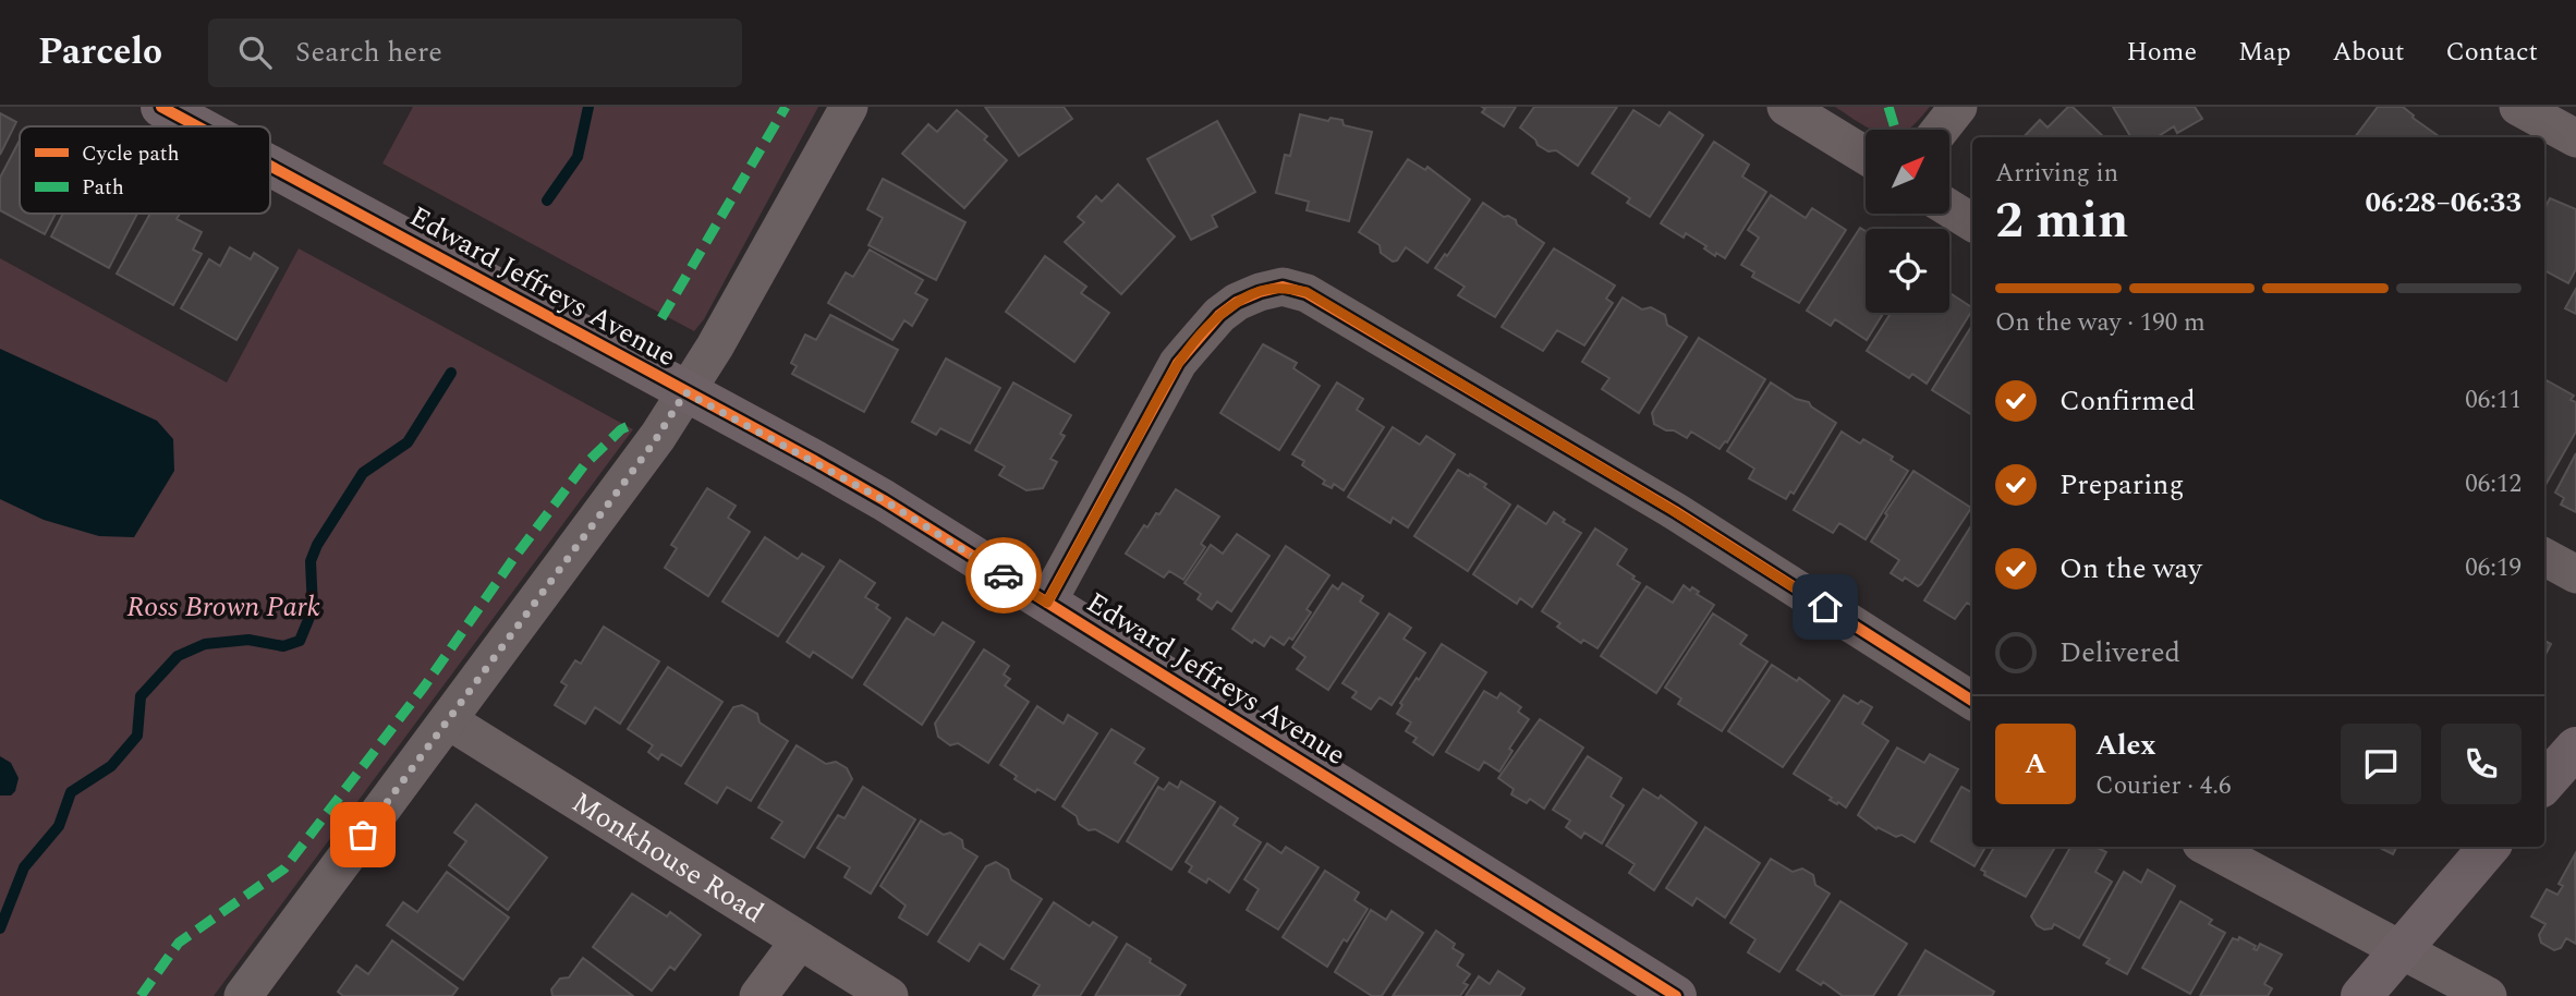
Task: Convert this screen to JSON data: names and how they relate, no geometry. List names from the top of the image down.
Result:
{
  "streets": {
    "street": ["Edward Jeffreys Avenue", "Monkhouse Road"]
  },
  "parks": ["Ross Brown Park"],
  "legend": ["Cycle path", "Path"],
  "north": "top right",
  "page": {
    "header": "Parcelo",
    "search": "Search here",
    "nav": [
      "Home",
      "Map",
      "About",
      "Contact"
    ],
    "heading": ["2 min", "Arriving in", "06:28–06:33"],
    "panel": ["Alex", "Courier · 4.6"],
    "bar": "On the way · 190 m",
    "list": [
      ["Confirmed", "06:11"],
      ["Preparing", "06:12"],
      ["On the way", "06:19"],
      "Delivered"
    ],
    "round": "A"
  }
}
